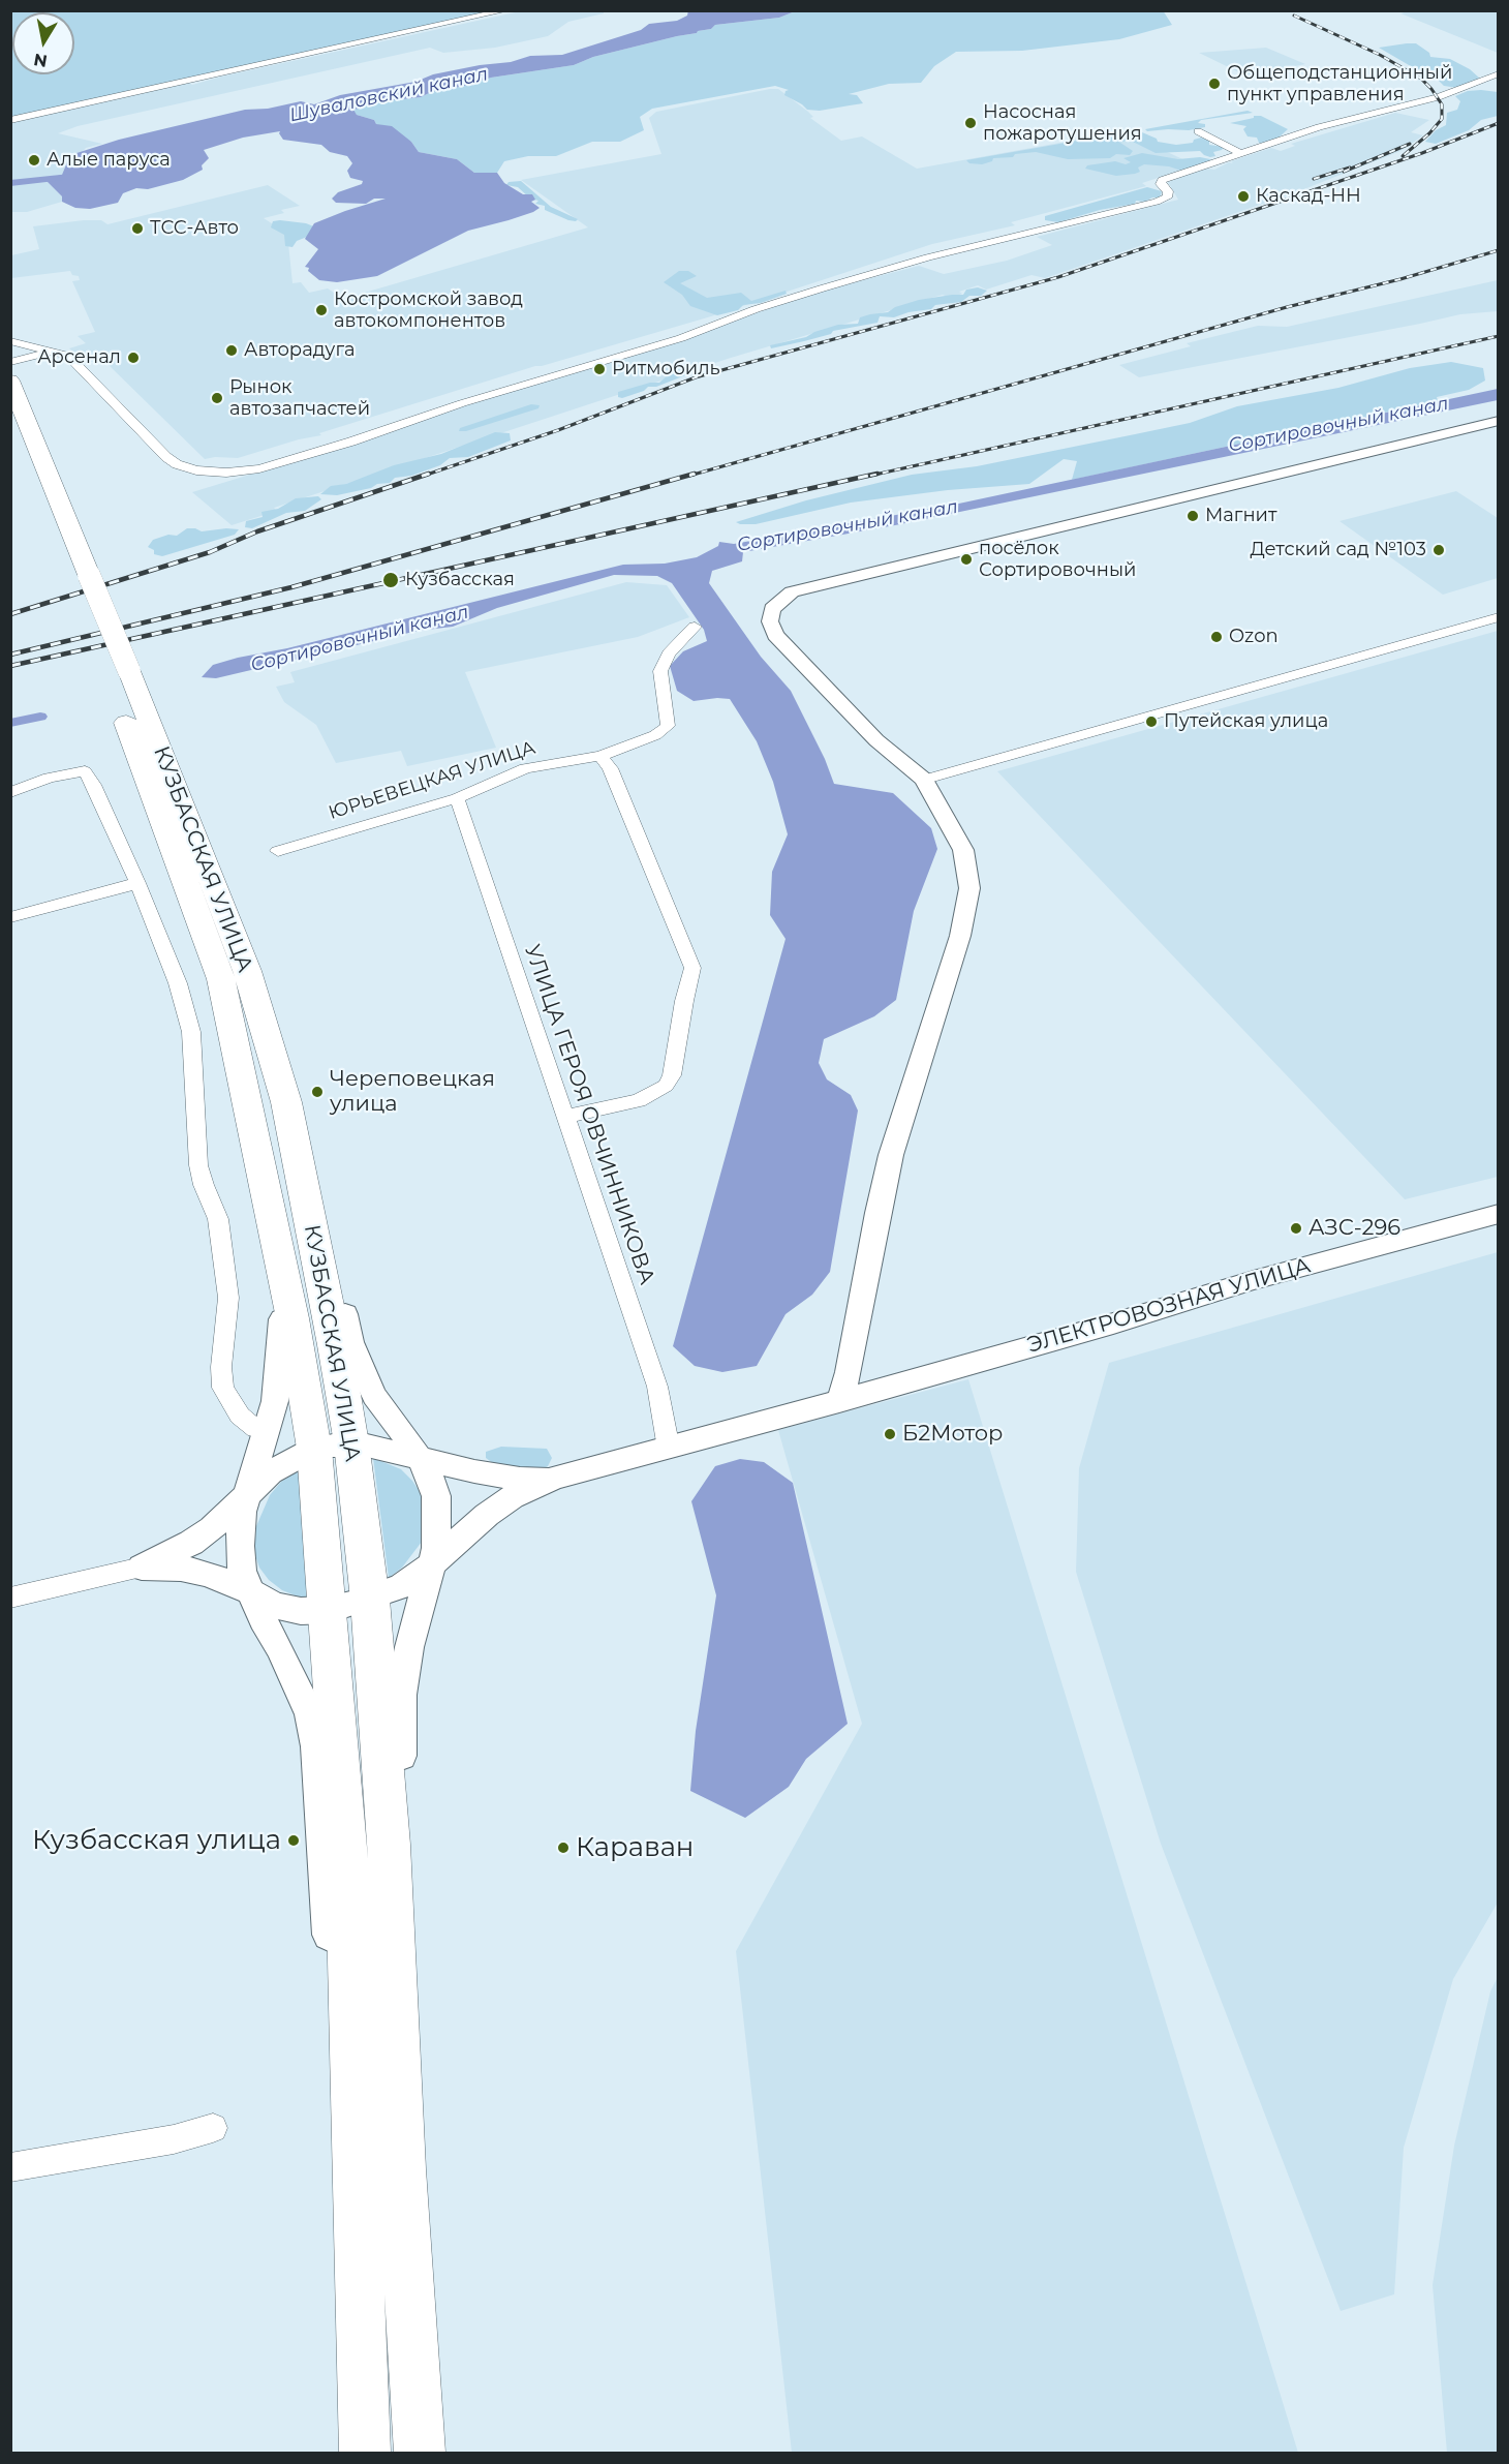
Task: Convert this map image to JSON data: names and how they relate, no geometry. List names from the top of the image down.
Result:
{
  "streets": {
    "main road": ["КУЗБАССКАЯ УЛИЦА"],
    "street": ["ЮРЬЕВЕЦКАЯ УЛИЦА", "УЛИЦА ГЕРОЯ ОВЧИННИКОВА", "ЭЛЕКТРОВОЗНАЯ УЛИЦА"]
  },
  "crossings": [
    ["ЮРЬЕВЕЦКАЯ УЛИЦА", "УЛИЦА ГЕРОЯ ОВЧИННИКОВА"],
    ["УЛИЦА ГЕРОЯ ОВЧИННИКОВА", "ЭЛЕКТРОВОЗНАЯ УЛИЦА"]
  ],
  "water": ["Шуваловский канал", "Сортировочный канал"],
  "places": [
    "Общеподстанционный пункт управления",
    "Насосная пожаротушения",
    "Алые паруса",
    "Каскад-НН",
    "ТСС-Авто",
    "Костромской завод автокомпонентов",
    "Авторадуга",
    "Арсенал",
    "Ритмобиль",
    "Рынок автозапчастей",
    "Магнит",
    "Детский сад №103",
    "посёлок Сортировочный",
    "Кузбасская",
    "Ozon",
    "Путейская улица",
    "Череповецкая улица",
    "АЗС-296",
    "Б2Мотор",
    "Кузбасская улица",
    "Караван"
  ],
  "north": "bottom"
}
